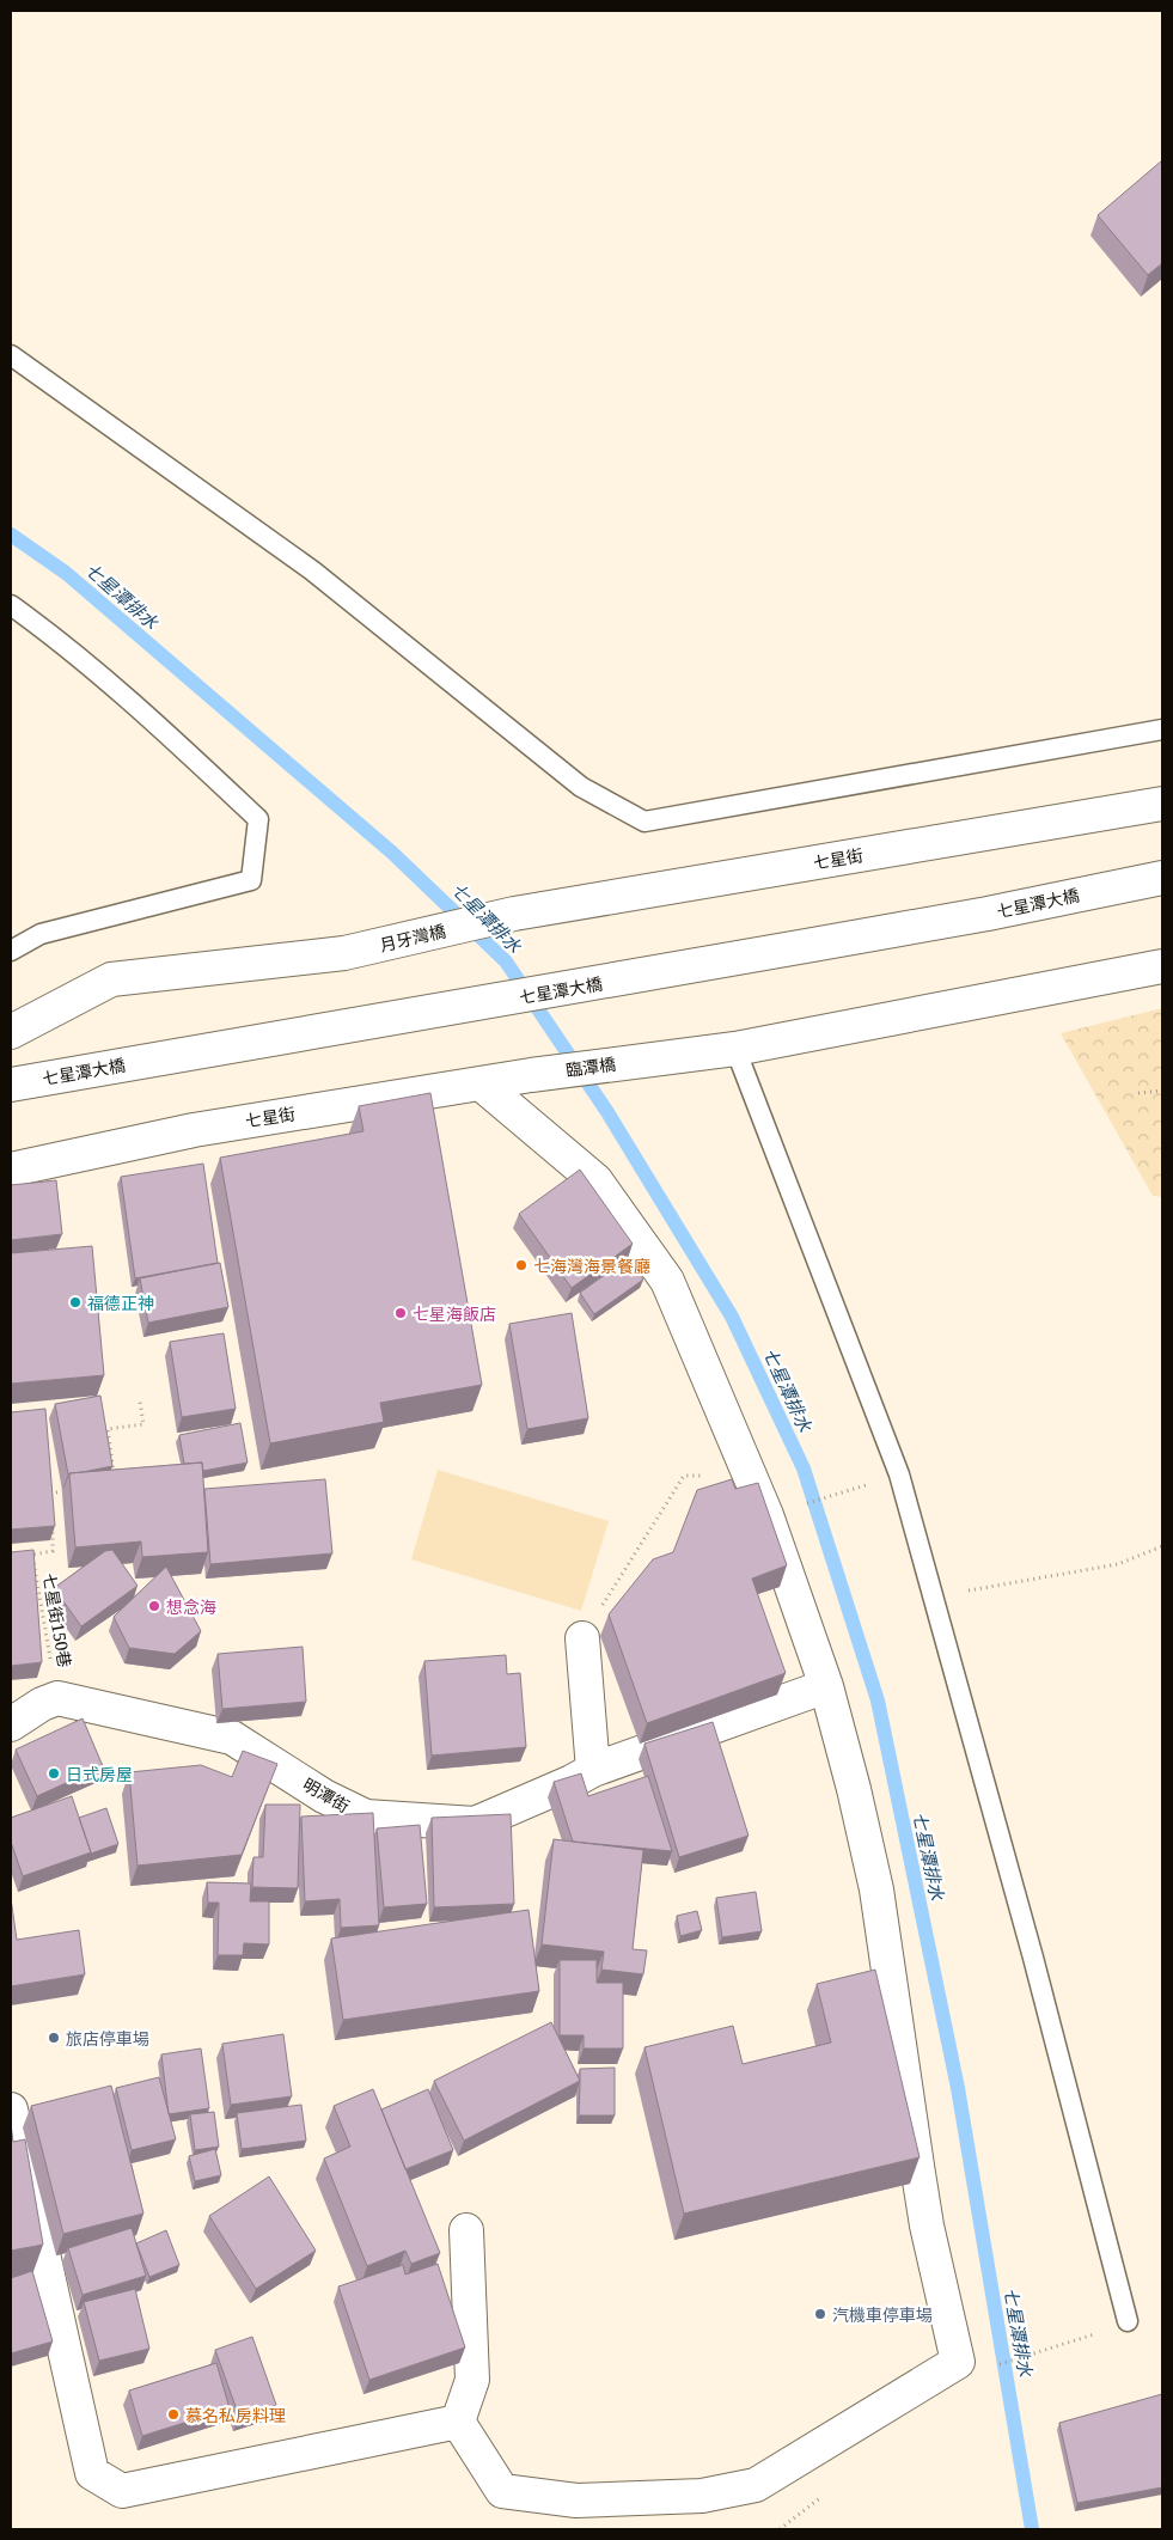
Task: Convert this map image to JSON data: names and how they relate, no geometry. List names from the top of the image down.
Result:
{
  "streets": {
    "street": [
      "七星街",
      "七星潭大橋",
      "月牙灣橋",
      "臨潭橋",
      "明潭街"
    ],
    "path": ["七星街150巷"]
  },
  "crossings": [
    ["七星街", "月牙灣橋"],
    ["七星街", "臨潭橋"],
    ["七星街150巷", "明潭街"]
  ],
  "water": ["七星潭排水"],
  "places": [
    "七海灣海景餐廳",
    "福德正神",
    "七星海飯店",
    "想念海",
    "日式房屋",
    "旅店停車場",
    "汽機車停車場",
    "慕名私房料理"
  ]
}
